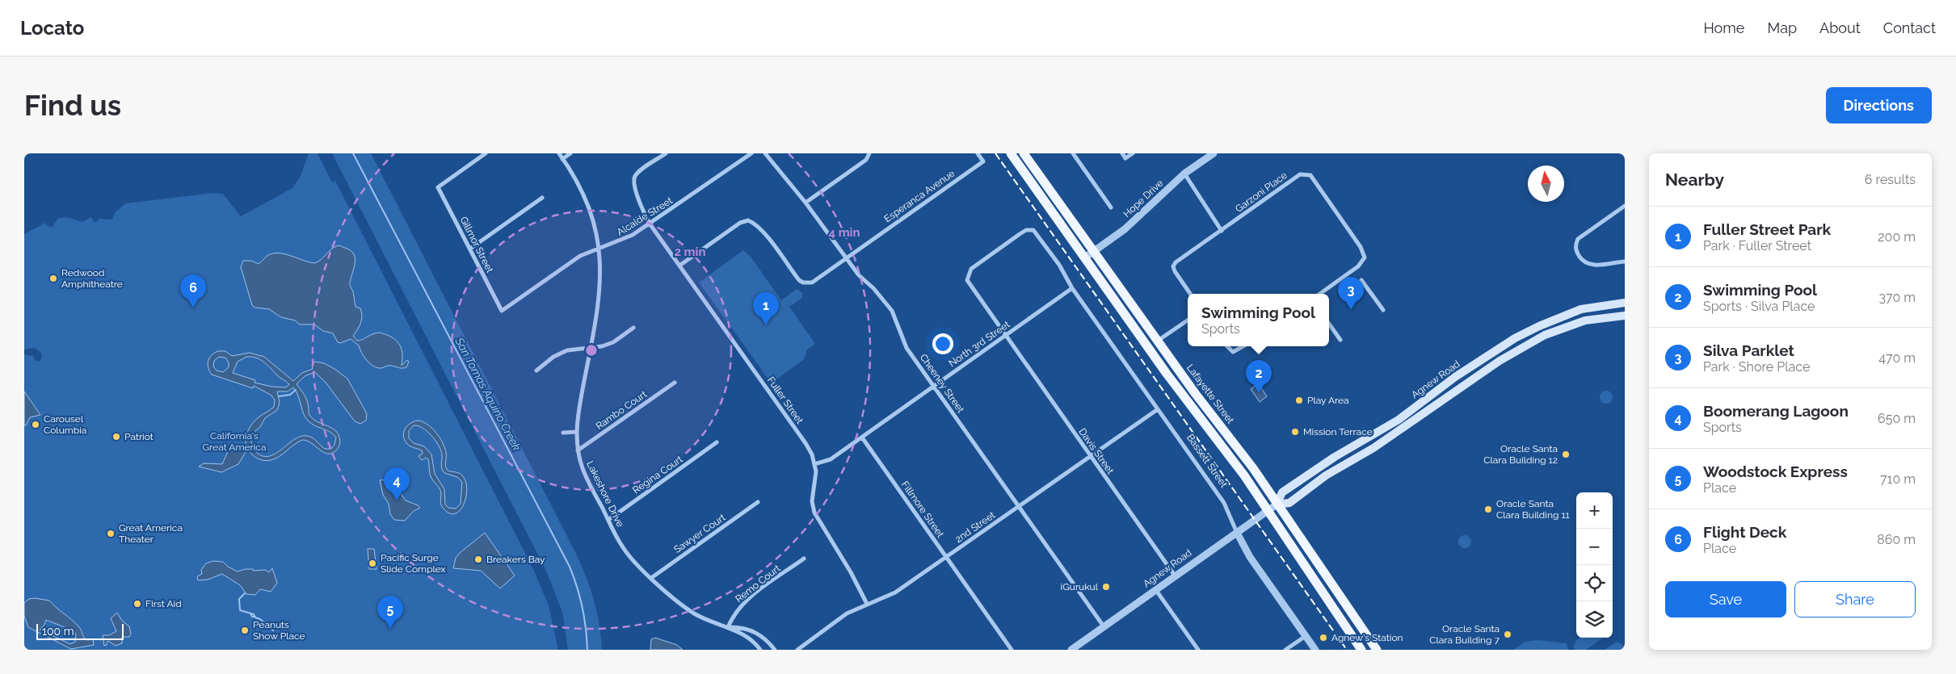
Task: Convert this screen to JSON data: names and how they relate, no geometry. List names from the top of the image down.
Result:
{
  "streets": {
    "main road": ["Agnew Road", "Lafayette Street"],
    "street": [
      "Garzoni Place",
      "Esperanca Avenue",
      "Hope Drive",
      "Alcalde Street",
      "Gillmor Street",
      "North 3rd Street",
      "Cheeney Street",
      "Fuller Street",
      "Rambo Court",
      "Davis Street",
      "Bassett Street",
      "Regina Court",
      "Lakeshore Drive",
      "Fillmore Street",
      "2nd Street",
      "Sawyer Court",
      "Remo Court"
    ]
  },
  "crossings": [
    ["Esperanca Avenue", "Cheeney Street"],
    ["Esperanca Avenue", "Fuller Street"],
    ["Hope Drive", "Lafayette Street"],
    ["Alcalde Street", "Gillmor Street"],
    ["Alcalde Street", "Fuller Street"],
    ["Alcalde Street", "Lakeshore Drive"],
    ["North 3rd Street", "Cheeney Street"],
    ["North 3rd Street", "Fuller Street"],
    ["North 3rd Street", "Davis Street"],
    ["North 3rd Street", "Bassett Street"],
    ["North 3rd Street", "Fillmore Street"],
    ["Agnew Road", "Cheeney Street"],
    ["Agnew Road", "Lafayette Street"],
    ["Agnew Road", "Davis Street"],
    ["Agnew Road", "Bassett Street"],
    ["Cheeney Street", "2nd Street"],
    ["Fuller Street", "2nd Street"],
    ["Rambo Court", "Lakeshore Drive"],
    ["Davis Street", "Bassett Street"],
    ["Davis Street", "2nd Street"],
    ["Bassett Street", "2nd Street"],
    ["Regina Court", "Lakeshore Drive"],
    ["Lakeshore Drive", "Sawyer Court"],
    ["Lakeshore Drive", "Remo Court"],
    ["Fillmore Street", "2nd Street"]
  ],
  "water": ["San Tomas Aquino Creek"],
  "parks": ["California's Great America"],
  "places": [
    "Redwood Amphitheatre",
    "Play Area",
    "Carousel Columbia",
    "Mission Terrace",
    "Patriot",
    "Oracle Santa Clara Building 12",
    "Oracle Santa Clara Building 11",
    "Great America Theater",
    "Breakers Bay",
    "Pacific Surge Slide Complex",
    "iGurukul",
    "First Aid",
    "Peanuts Show Place",
    "Oracle Santa Clara Building 7",
    "Agnew's Station"
  ],
  "scale_bar": "100 m",
  "north": "top",
  "page": {
    "header": "Locato",
    "nav": [
      "Home",
      "Map",
      "About",
      "Contact"
    ],
    "buttons": [
      "Directions",
      ["Save", "Share"]
    ],
    "title": "Find us",
    "heading": ["Nearby", "6 results"],
    "list": [
      {
        "mark": "1",
        "name": "Fuller Street Park",
        "note": "Park · Fuller Street",
        "value": "200 m"
      },
      {
        "mark": "2",
        "name": "Swimming Pool",
        "note": "Sports · Silva Place",
        "value": "370 m"
      },
      {
        "mark": "3",
        "name": "Silva Parklet",
        "note": "Park · Shore Place",
        "value": "470 m"
      },
      {
        "mark": "4",
        "name": "Boomerang Lagoon",
        "note": "Sports",
        "value": "650 m"
      },
      {
        "mark": "5",
        "name": "Woodstock Express",
        "note": "Place",
        "value": "710 m"
      },
      {
        "mark": "6",
        "name": "Flight Deck",
        "note": "Place",
        "value": "860 m"
      }
    ],
    "pins": [
      "6",
      "3",
      "1",
      "2",
      "4",
      "5"
    ],
    "popup": ["Swimming Pool", "Sports"],
    "map_buttons": ["+", "−"],
    "scale": "100 m"
  },
  "rings": ["4 min", "2 min"]
}
